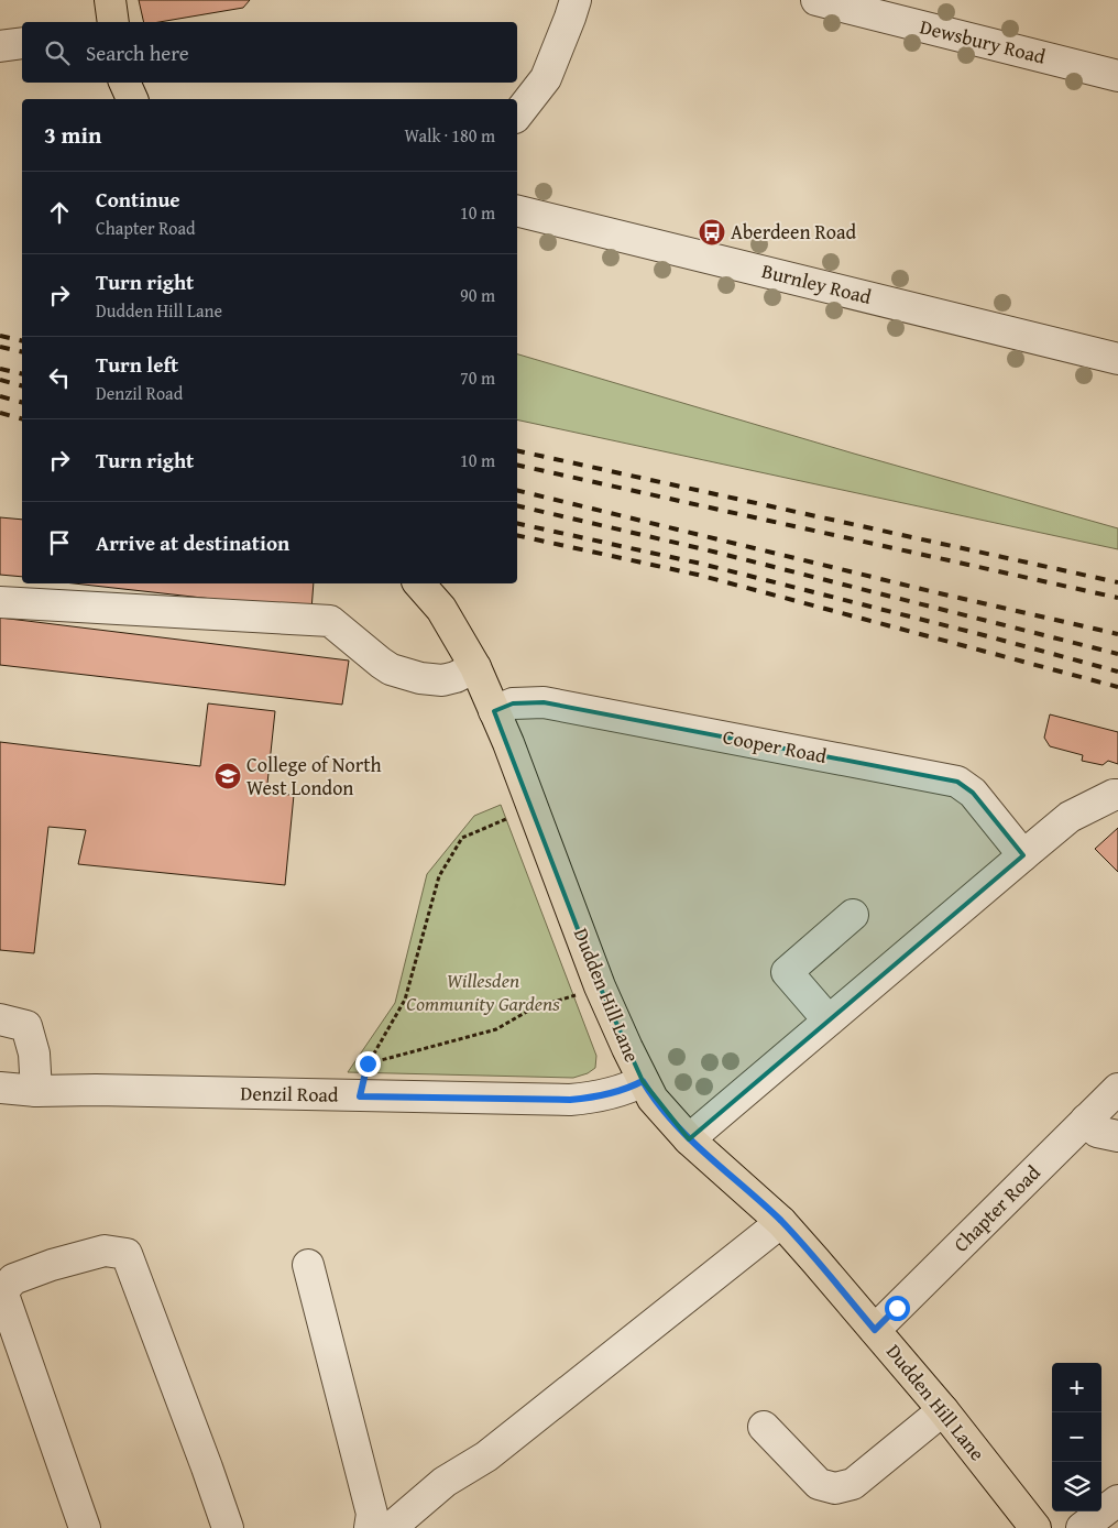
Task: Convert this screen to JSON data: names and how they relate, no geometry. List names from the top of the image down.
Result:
{
  "streets": {
    "main road": ["Dudden Hill Lane"],
    "street": [
      "Dewsbury Road",
      "Burnley Road",
      "Cooper Road",
      "Denzil Road",
      "Chapter Road"
    ]
  },
  "crossings": [
    ["Cooper Road", "Dudden Hill Lane"],
    ["Dudden Hill Lane", "Denzil Road"],
    ["Dudden Hill Lane", "Chapter Road"]
  ],
  "parks": ["Willesden Community Gardens"],
  "places": {
    "bus stop": ["Aberdeen Road"],
    "school or university": ["College of North West London"]
  },
  "page": {
    "search": "Search here",
    "heading": ["3 min", "Walk · 180 m"],
    "list": [
      ["Continue", "Chapter Road", "10 m"],
      ["Turn right", "Dudden Hill Lane", "90 m"],
      ["Turn left", "Denzil Road", "70 m"],
      ["Turn right", "10 m"],
      "Arrive at destination"
    ],
    "map_buttons": ["+", "−"]
  }
}
